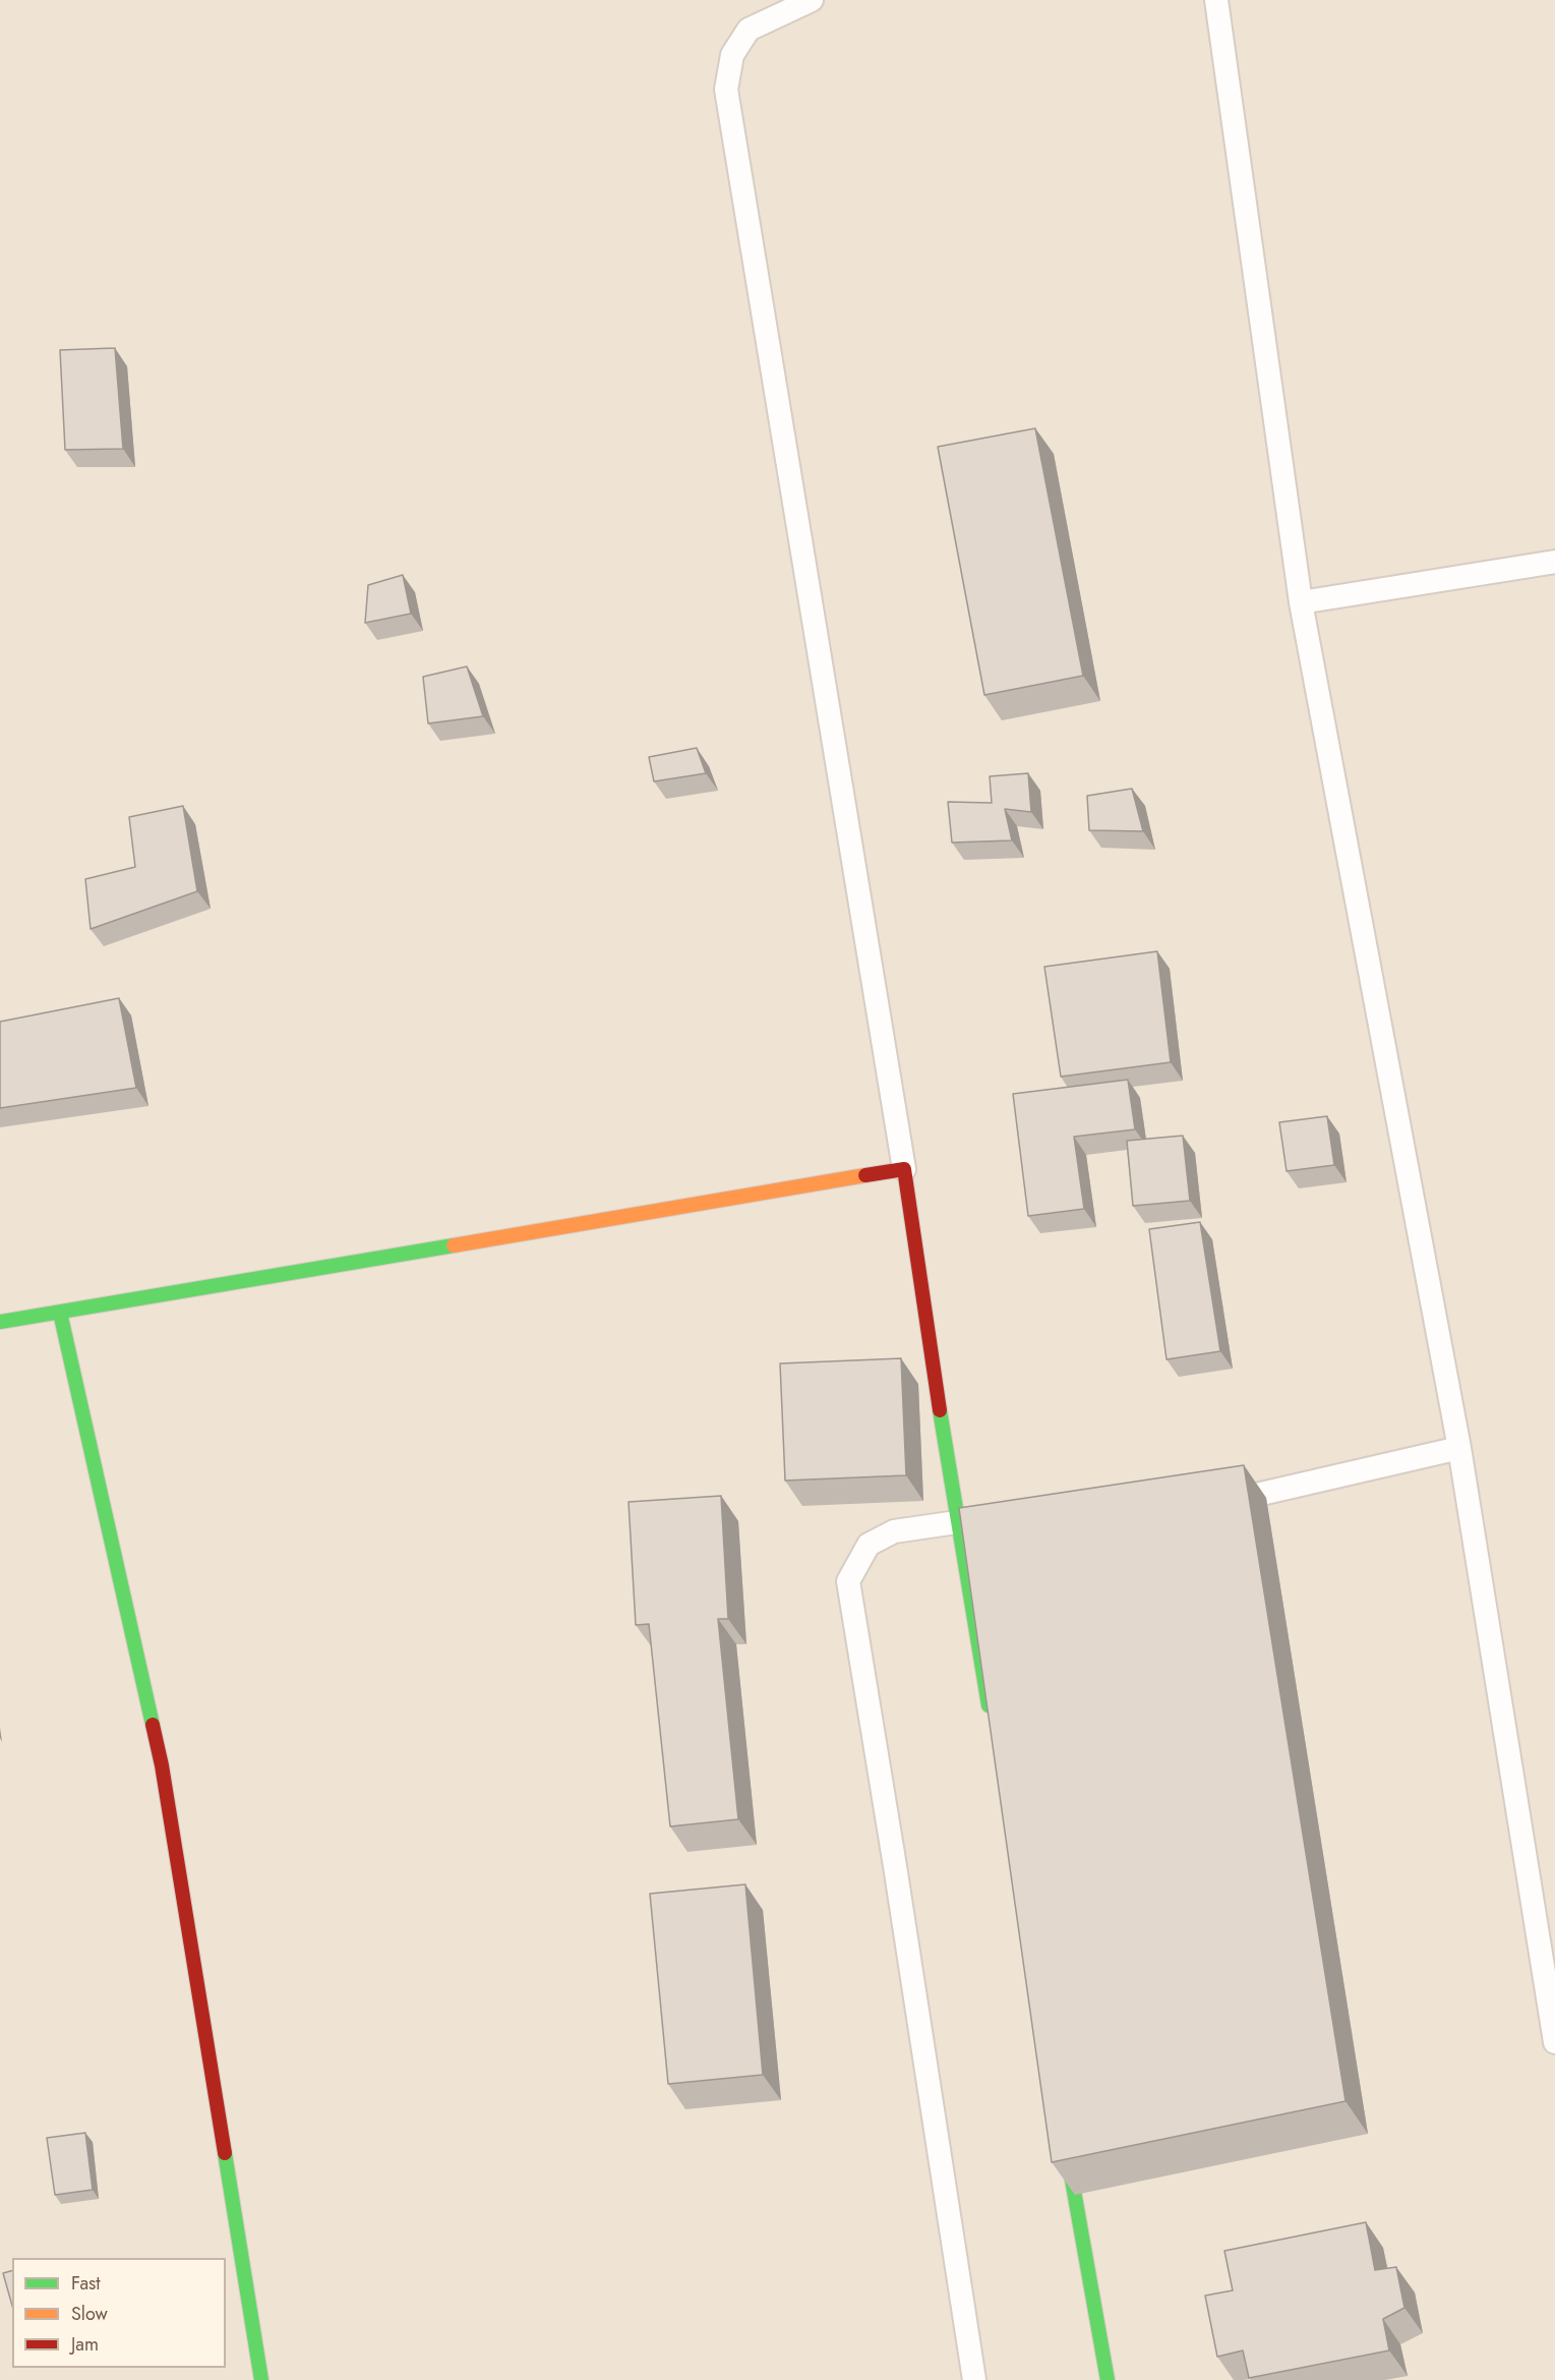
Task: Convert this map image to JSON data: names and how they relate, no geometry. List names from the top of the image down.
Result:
{
  "legend": ["Fast", "Slow", "Jam"]
}
